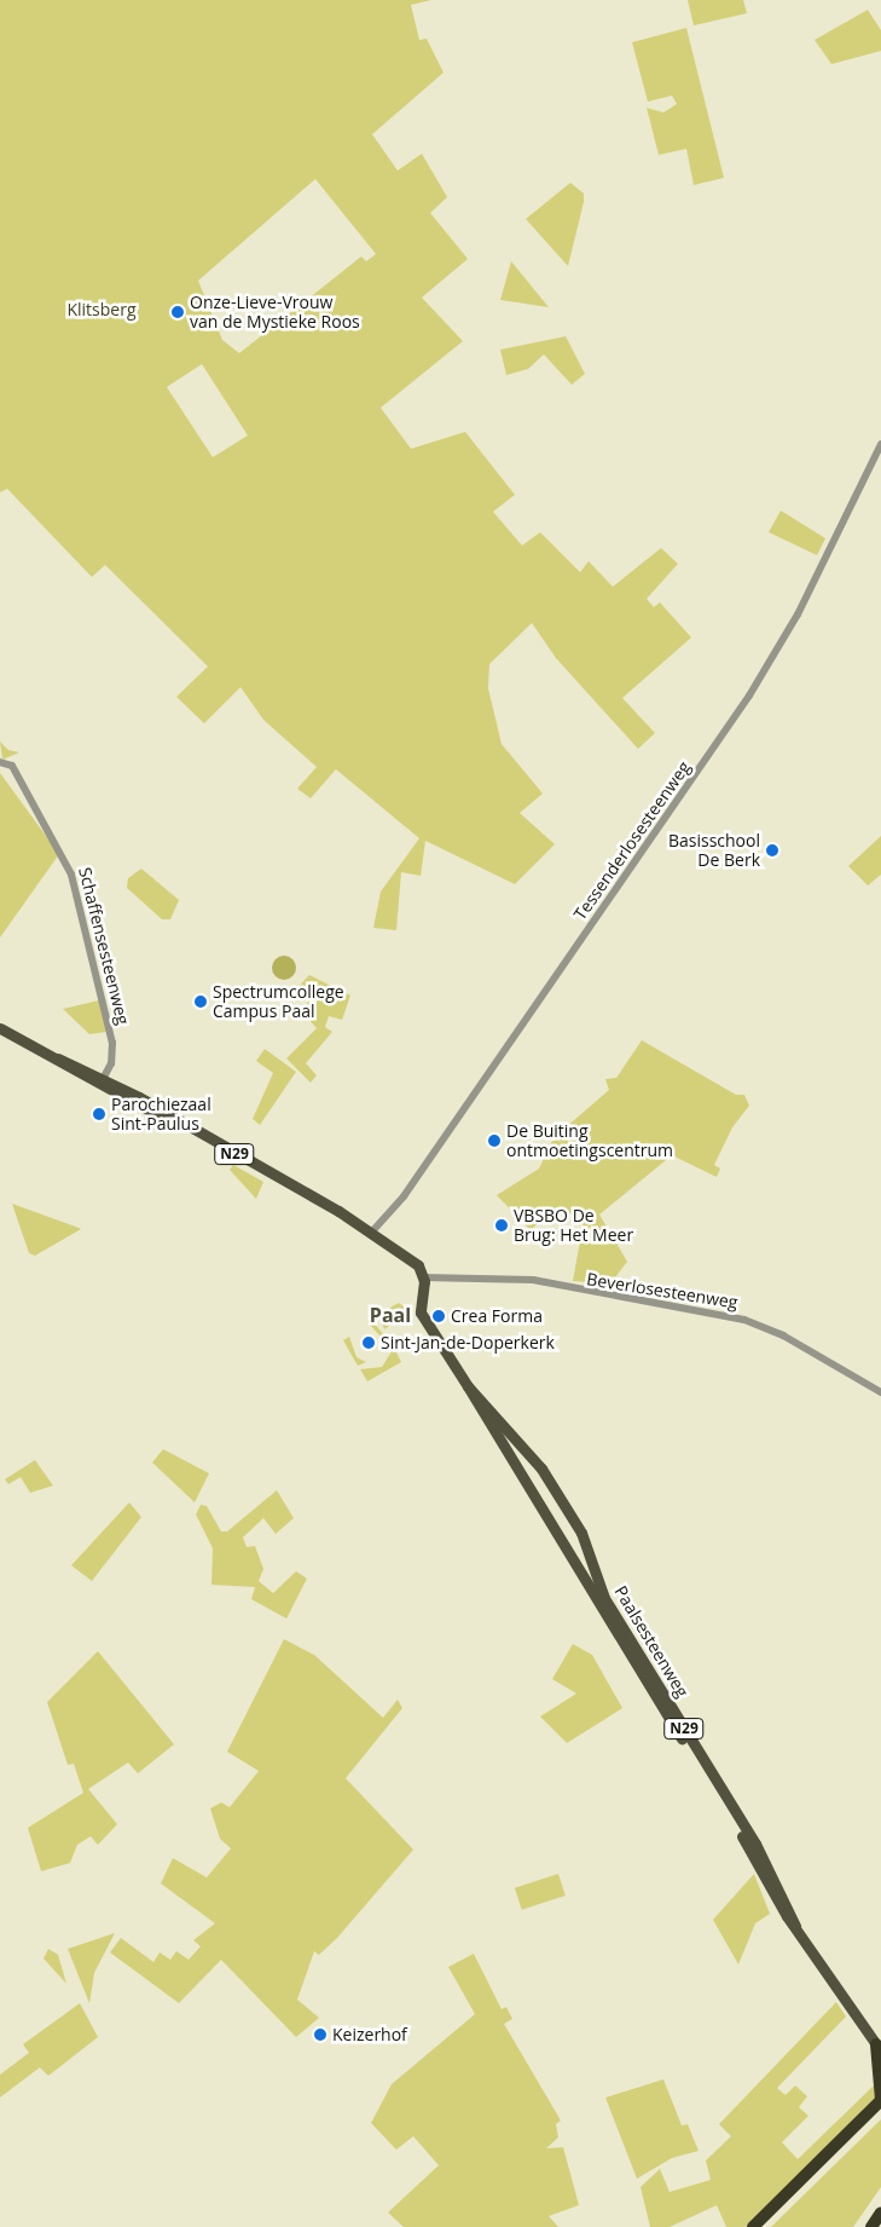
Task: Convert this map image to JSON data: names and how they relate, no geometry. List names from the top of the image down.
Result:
{
  "streets": {
    "main road": ["N29", "Paalsesteenweg"],
    "street": ["Tessenderlosesteenweg", "Schaffensesteenweg", "Beverlosesteenweg"]
  },
  "crossings": [
    ["Tessenderlosesteenweg", "N29"],
    ["Schaffensesteenweg", "N29"],
    ["N29", "Beverlosesteenweg"],
    ["N29", "Paalsesteenweg"],
    ["Beverlosesteenweg", "Paalsesteenweg"]
  ],
  "districts": ["Paal"],
  "parks": ["Klitsberg"],
  "places": [
    "Onze-Lieve-Vrouw van de Mystieke Roos",
    "Basisschool De Berk",
    "Spectrumcollege Campus Paal",
    "Parochiezaal Sint-Paulus",
    "De Buiting ontmoetingscentrum",
    "VBSBO De Brug: Het Meer",
    "Crea Forma",
    "Sint-Jan-de-Doperkerk",
    "Keizerhof"
  ]
}
